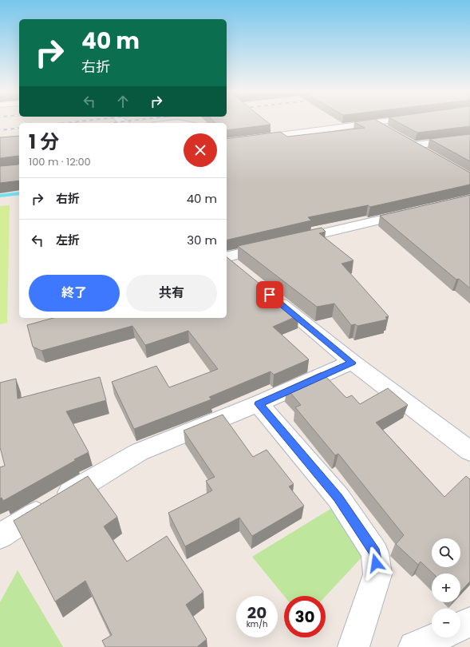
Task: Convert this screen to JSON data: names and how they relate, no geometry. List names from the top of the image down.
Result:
{
  "page": {
    "turn": ["40 m", "右折"],
    "heading": ["1 分", "100 m · 12:00"],
    "list": [
      {
        "name": "右折",
        "value": "40 m"
      },
      {
        "name": "左折",
        "value": "30 m"
      }
    ],
    "buttons": ["終了", "共有"],
    "map_buttons": ["+", "−"],
    "speed": "20 km/h",
    "limit": "30"
  }
}
